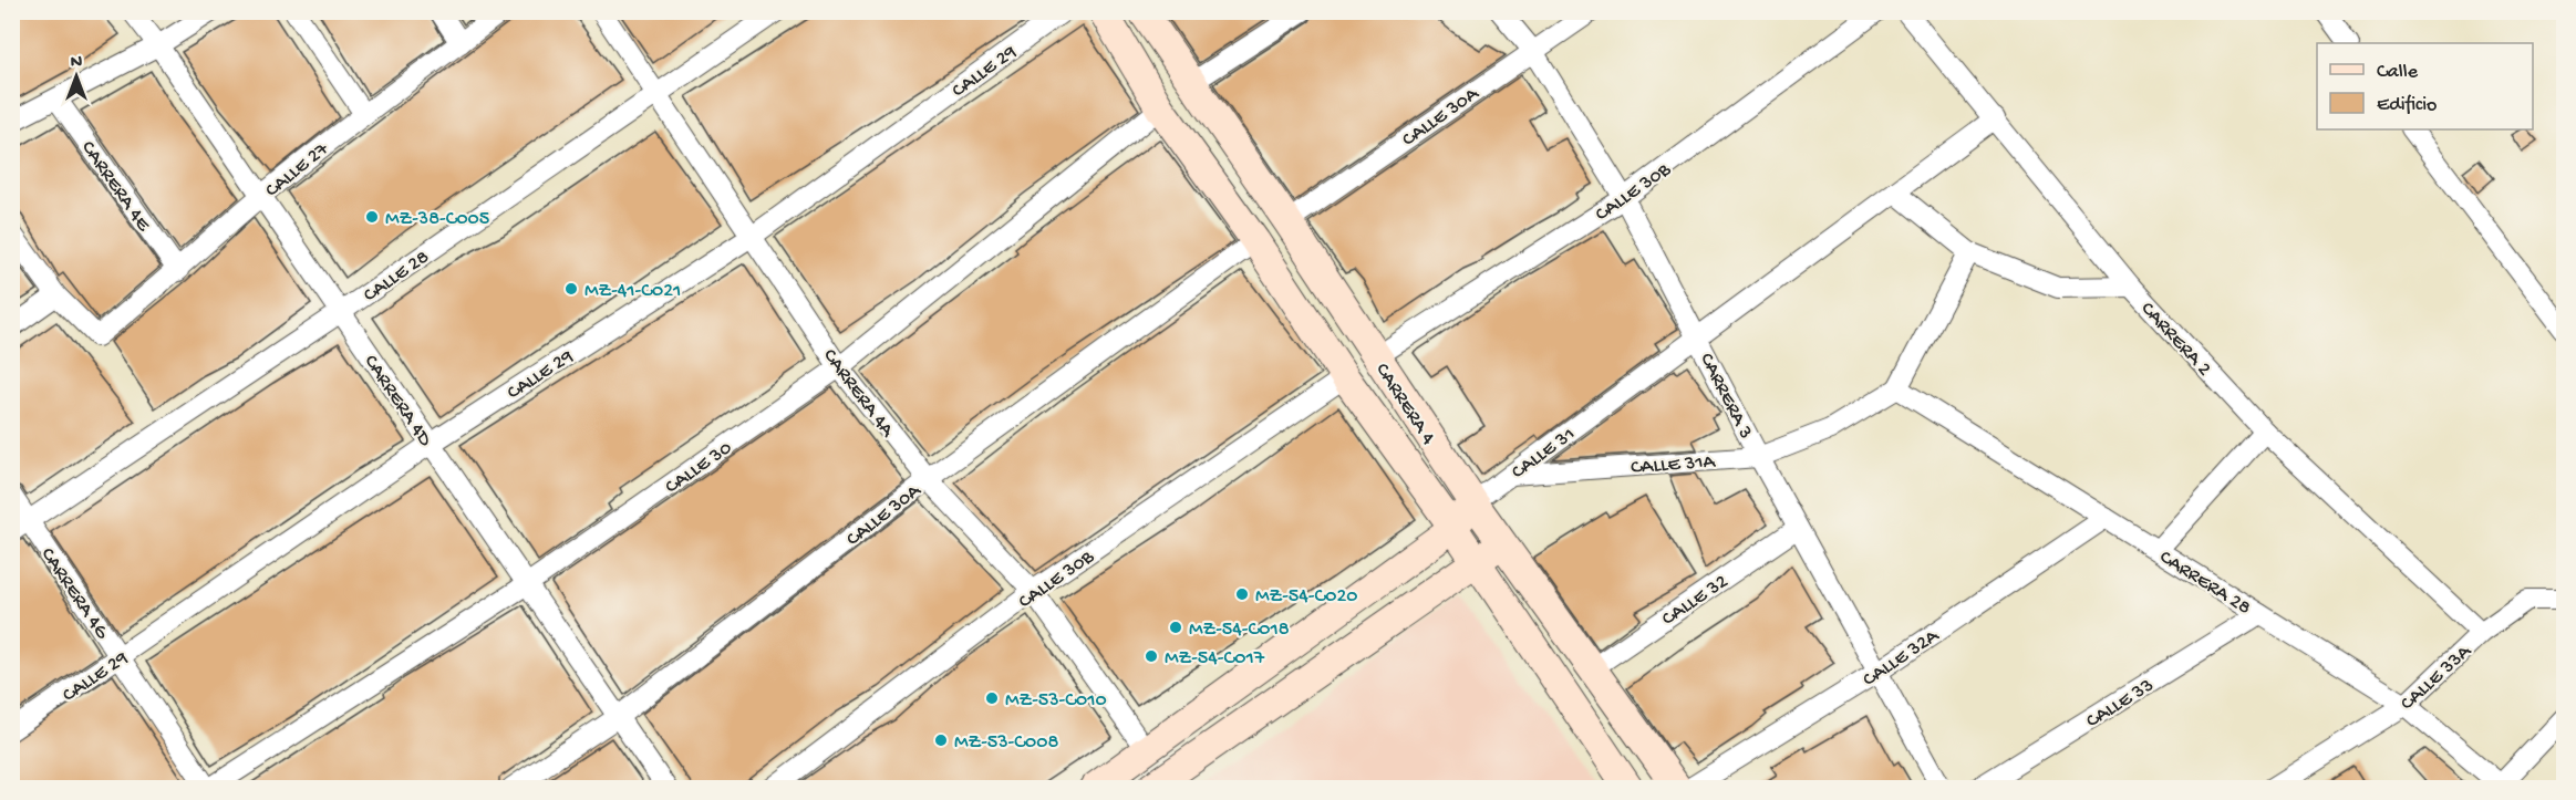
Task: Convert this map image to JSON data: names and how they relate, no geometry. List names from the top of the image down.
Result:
{
  "streets": {
    "main road": ["CARRERA 4", "CALLE 31"],
    "street": [
      "CALLE 29",
      "CALLE 30A",
      "CALLE 27",
      "CARRERA 4E",
      "CALLE 30B",
      "CALLE 28",
      "CARRERA 2",
      "CARRERA 4A",
      "CARRERA 3",
      "CARRERA 4D",
      "CALLE 31A",
      "CALLE 30",
      "CARRERA 28",
      "CARRERA 4G",
      "CALLE 32",
      "CALLE 32A",
      "CALLE 33A",
      "CALLE 33"
    ]
  },
  "crossings": [
    ["CALLE 29", "CARRERA 4A"],
    ["CALLE 29", "CARRERA 4D"],
    ["CALLE 29", "CARRERA 4G"],
    ["CALLE 30A", "CARRERA 4A"],
    ["CALLE 30A", "CARRERA 3"],
    ["CALLE 30A", "CARRERA 4D"],
    ["CALLE 30A", "CARRERA 4"],
    ["CALLE 27", "CARRERA 4E"],
    ["CALLE 27", "CARRERA 4D"],
    ["CALLE 30B", "CARRERA 4A"],
    ["CALLE 30B", "CARRERA 3"],
    ["CALLE 30B", "CARRERA 4"],
    ["CALLE 28", "CARRERA 4A"],
    ["CALLE 28", "CARRERA 4D"],
    ["CALLE 28", "CARRERA 4G"],
    ["CARRERA 2", "CALLE 31"],
    ["CARRERA 2", "CALLE 33A"],
    ["CARRERA 4A", "CALLE 31"],
    ["CARRERA 4A", "CALLE 30"],
    ["CARRERA 3", "CALLE 31"],
    ["CARRERA 3", "CALLE 31A"],
    ["CARRERA 3", "CALLE 32"],
    ["CARRERA 3", "CALLE 32A"],
    ["CARRERA 4D", "CALLE 30"],
    ["CARRERA 4", "CALLE 31"],
    ["CARRERA 4", "CALLE 30"],
    ["CARRERA 4", "CALLE 32"],
    ["CALLE 31", "CALLE 31A"],
    ["CALLE 31A", "CARRERA 28"],
    ["CALLE 30", "CARRERA 4G"],
    ["CARRERA 28", "CALLE 32A"],
    ["CARRERA 28", "CALLE 33A"],
    ["CARRERA 28", "CALLE 33"]
  ],
  "places": [
    "MZ-38-C005",
    "MZ-41-C021",
    "MZ-54-C020",
    "MZ-54-C018",
    "MZ-54-C017",
    "MZ-53-C010",
    "MZ-53-C008"
  ],
  "legend": ["Calle", "Edificio"],
  "north": "top"
}
